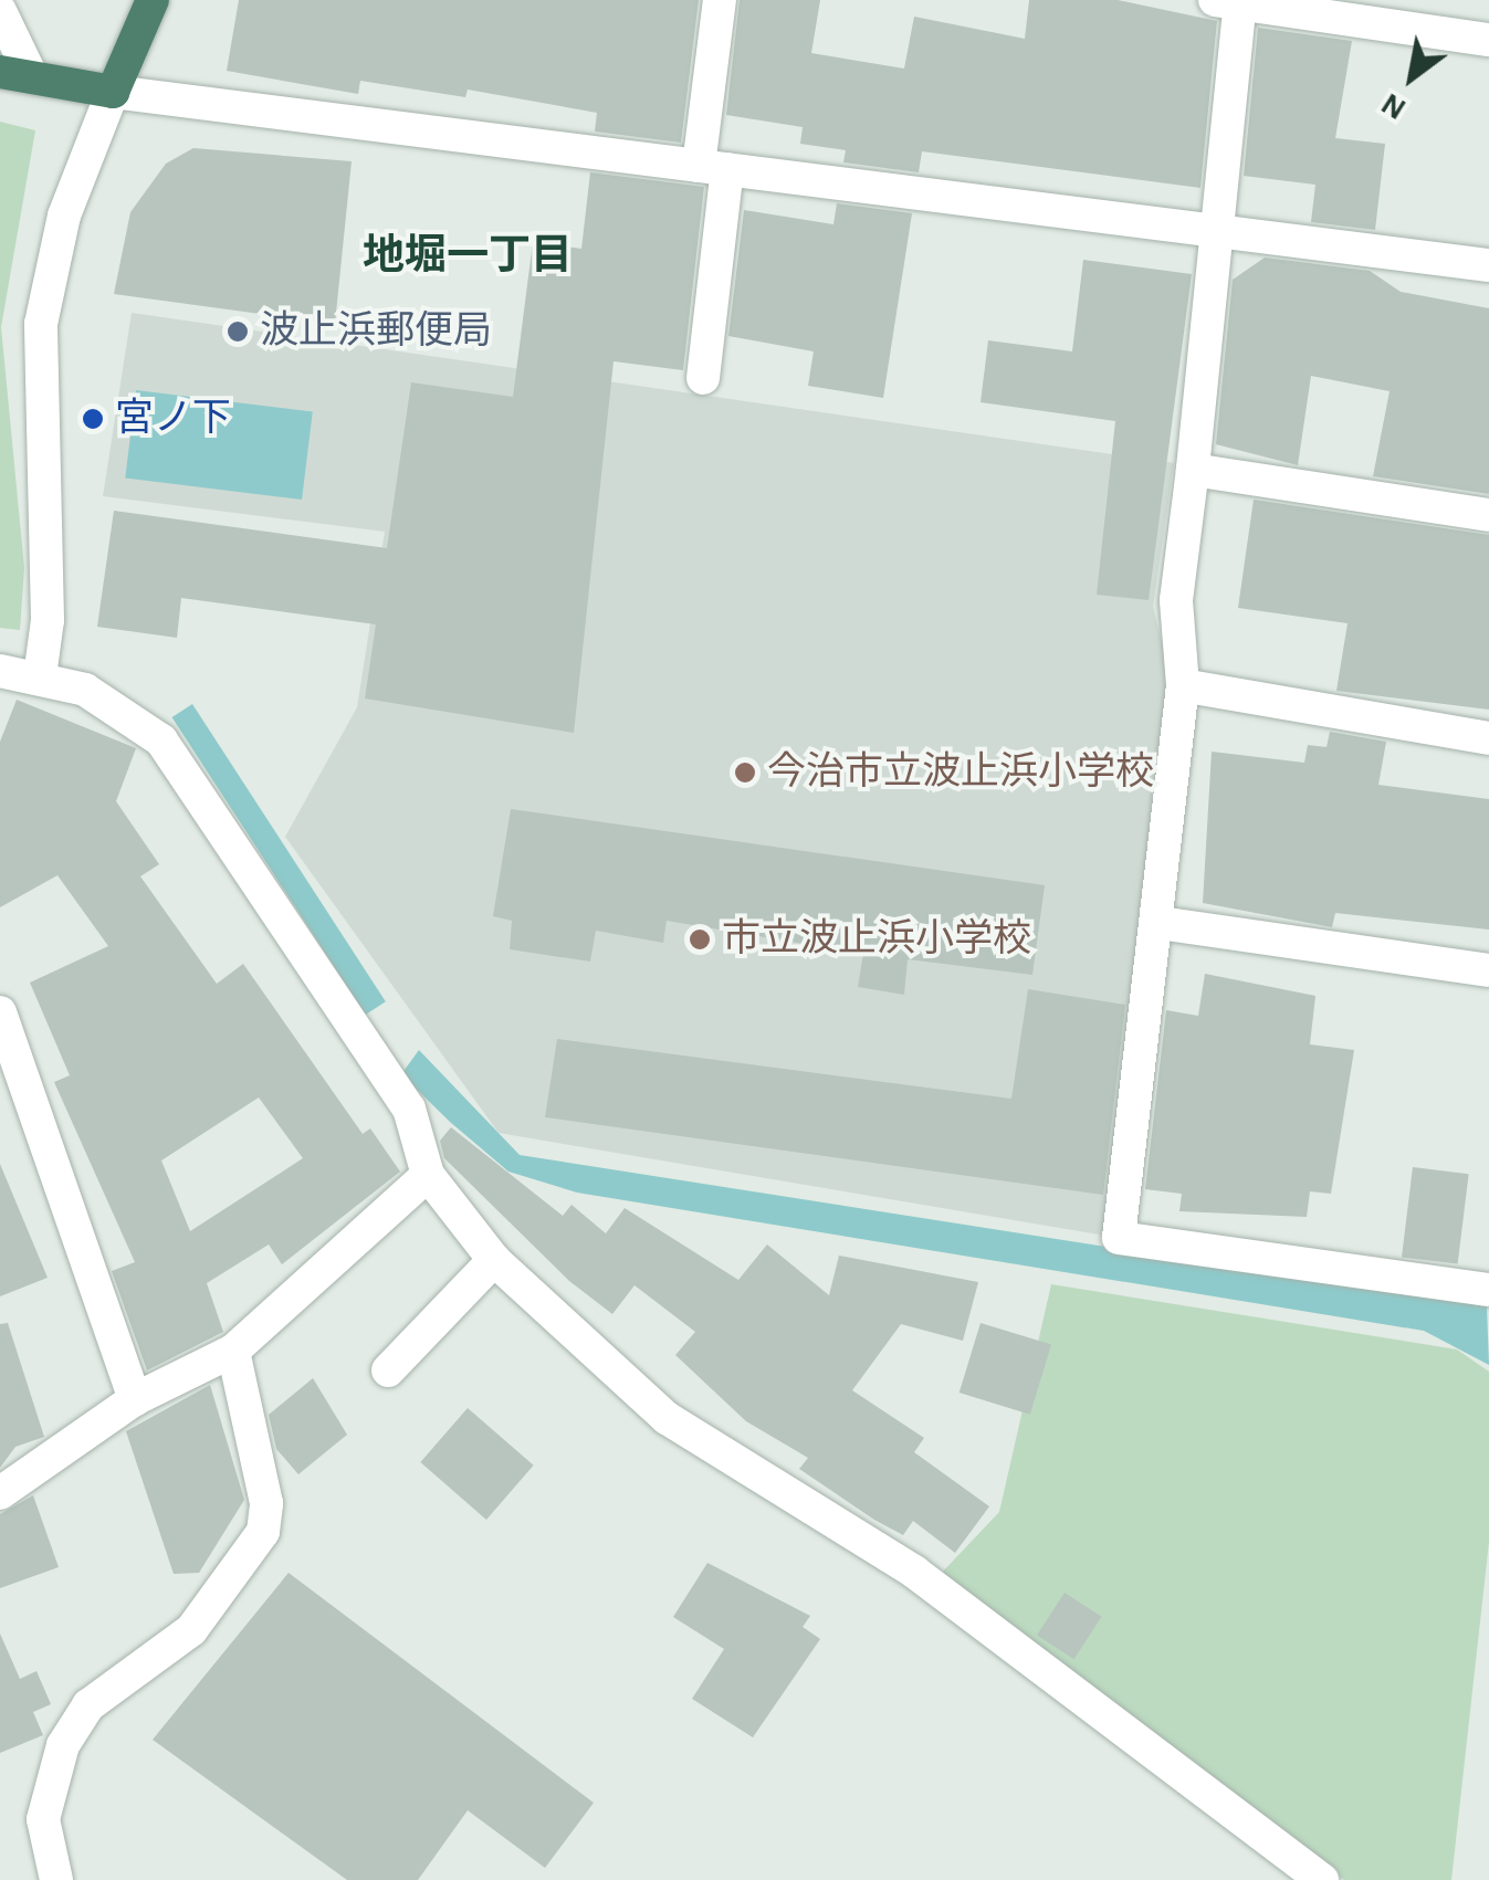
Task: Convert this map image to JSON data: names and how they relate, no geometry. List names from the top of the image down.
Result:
{
  "districts": ["地堀一丁目"],
  "places": [
    "波止浜郵便局",
    "宮ノ下",
    "今治市立波止浜小学校",
    "市立波止浜小学校"
  ],
  "north": "bottom left"
}
